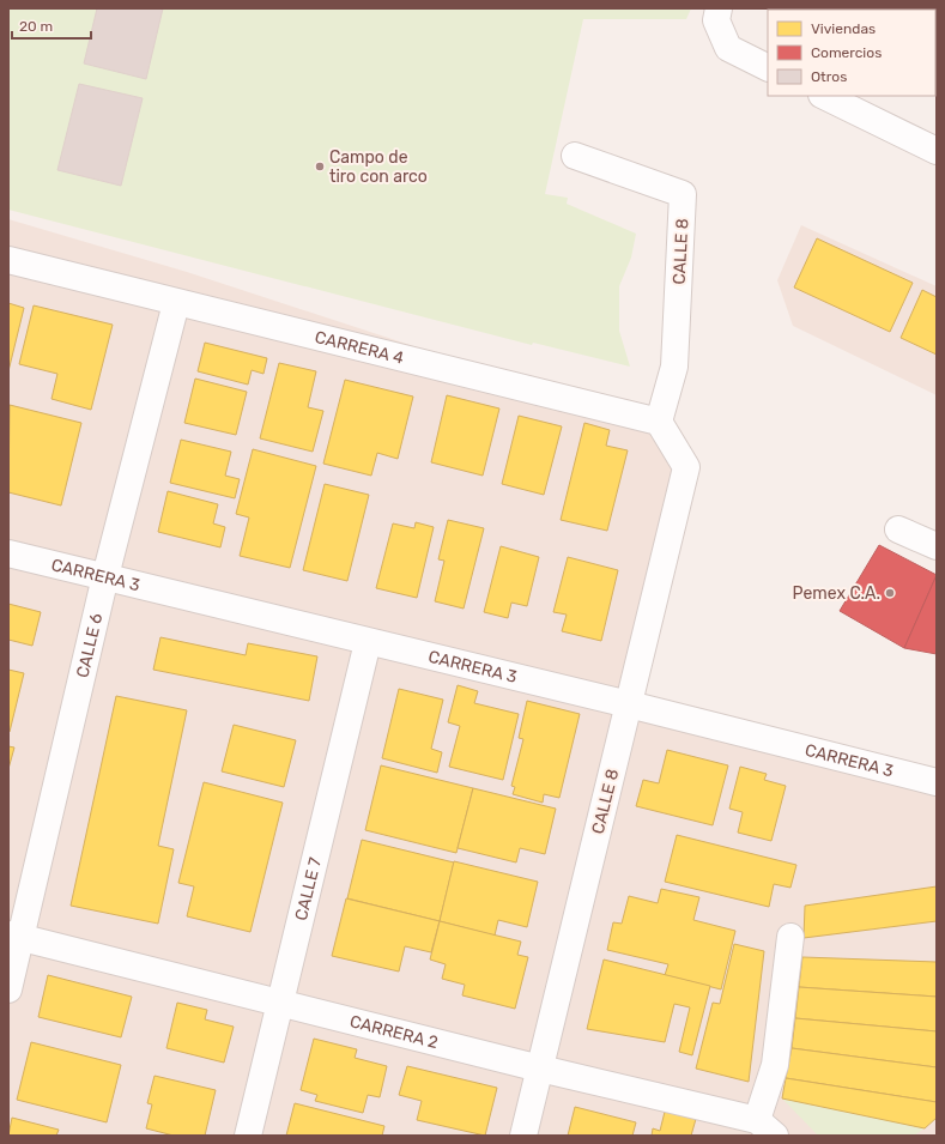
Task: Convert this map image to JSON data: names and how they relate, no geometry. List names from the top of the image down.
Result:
{
  "streets": {
    "street": [
      "CALLE 8",
      "CARRERA 4",
      "CARRERA 3",
      "CALLE 6",
      "CALLE 7",
      "CARRERA 2"
    ]
  },
  "crossings": [
    ["CALLE 8", "CARRERA 4"],
    ["CALLE 8", "CARRERA 3"],
    ["CALLE 8", "CARRERA 2"],
    ["CARRERA 4", "CALLE 6"],
    ["CARRERA 3", "CALLE 6"],
    ["CARRERA 3", "CALLE 7"],
    ["CALLE 6", "CARRERA 2"],
    ["CALLE 7", "CARRERA 2"]
  ],
  "places": ["Campo de tiro con arco", "Pemex C.A."],
  "legend": ["Viviendas", "Comercios", "Otros"],
  "scale_bar": "20 m"
}
